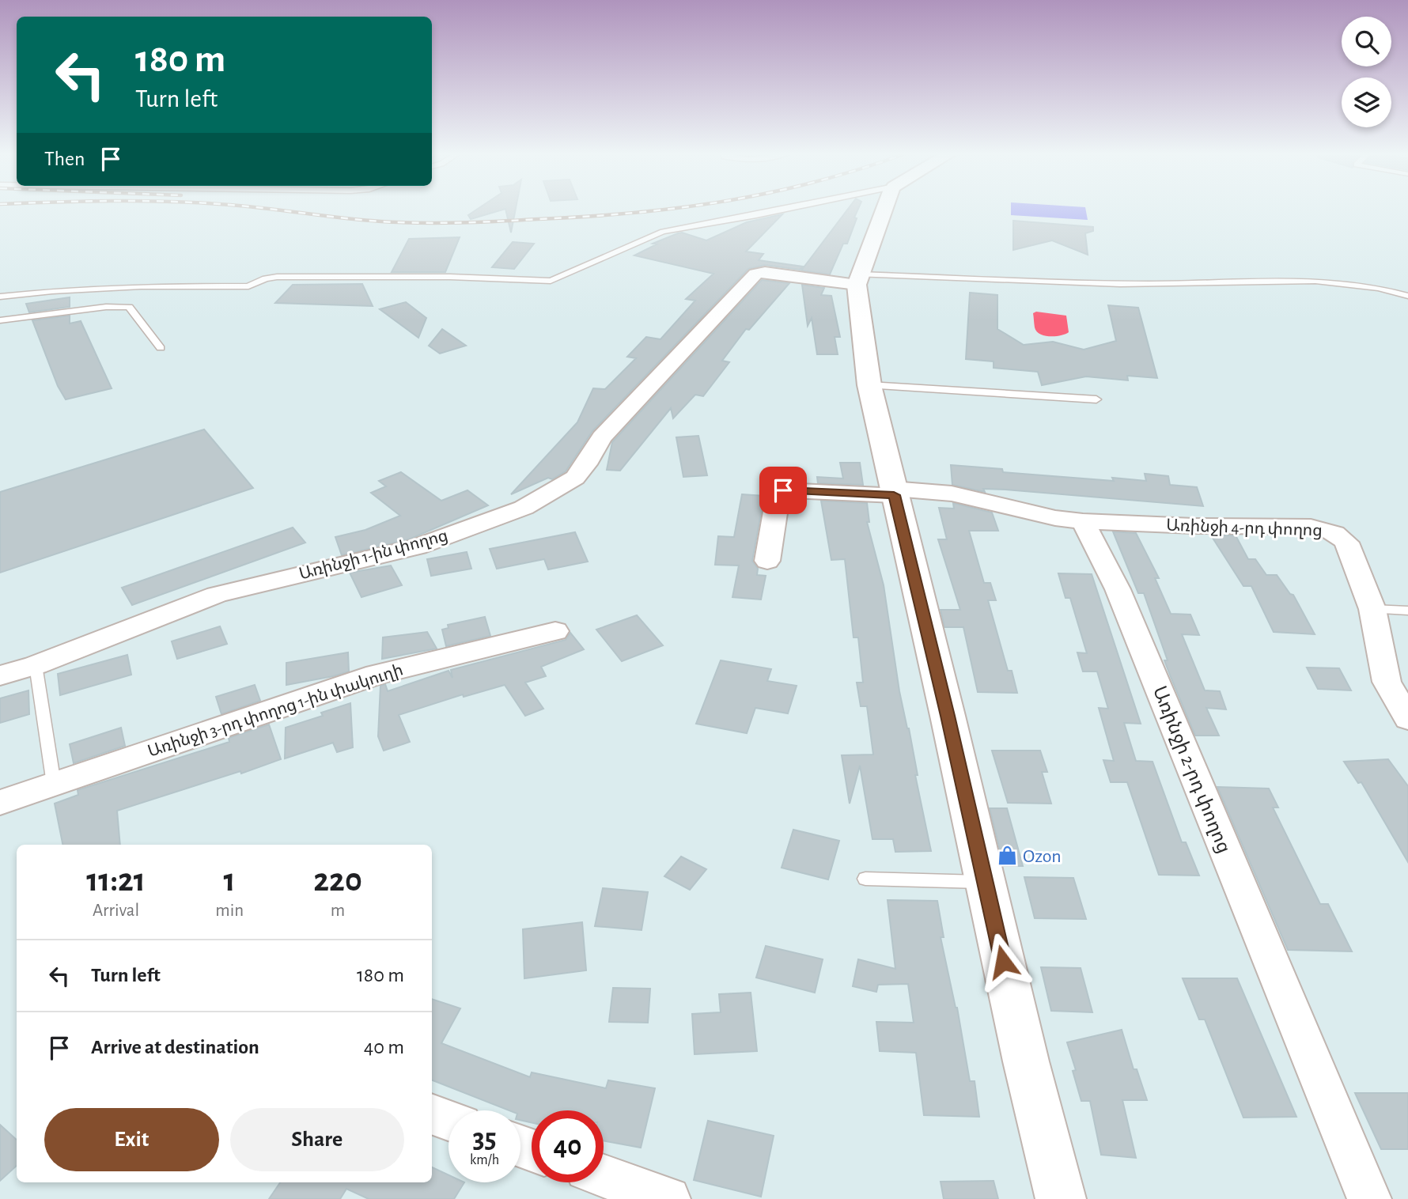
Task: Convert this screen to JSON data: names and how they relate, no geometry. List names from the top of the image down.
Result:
{
  "streets": {
    "street": [
      "Առինջի 4-րդ փողոց",
      "Առինջի 1-ին փողոց",
      "Առինջի 3-րդ փողոց 1-ին փակուղի",
      "Առինջի 2-րդ փողոց"
    ]
  },
  "crossings": [
    ["Առինջի 4-րդ փողոց", "Առինջի 2-րդ փողոց"]
  ],
  "places": {
    "shop": ["Ozon"]
  },
  "page": {
    "turn": ["180 m", "Turn left"],
    "then": "Then",
    "eta": [
      "11:21",
      "Arrival",
      "1",
      "min",
      "220",
      "m"
    ],
    "list": [
      {
        "name": "Turn left",
        "value": "180 m"
      },
      {
        "name": "Arrive at destination",
        "value": "40 m"
      }
    ],
    "buttons": ["Exit", "Share"],
    "speed": "35 km/h",
    "limit": "40"
  }
}
